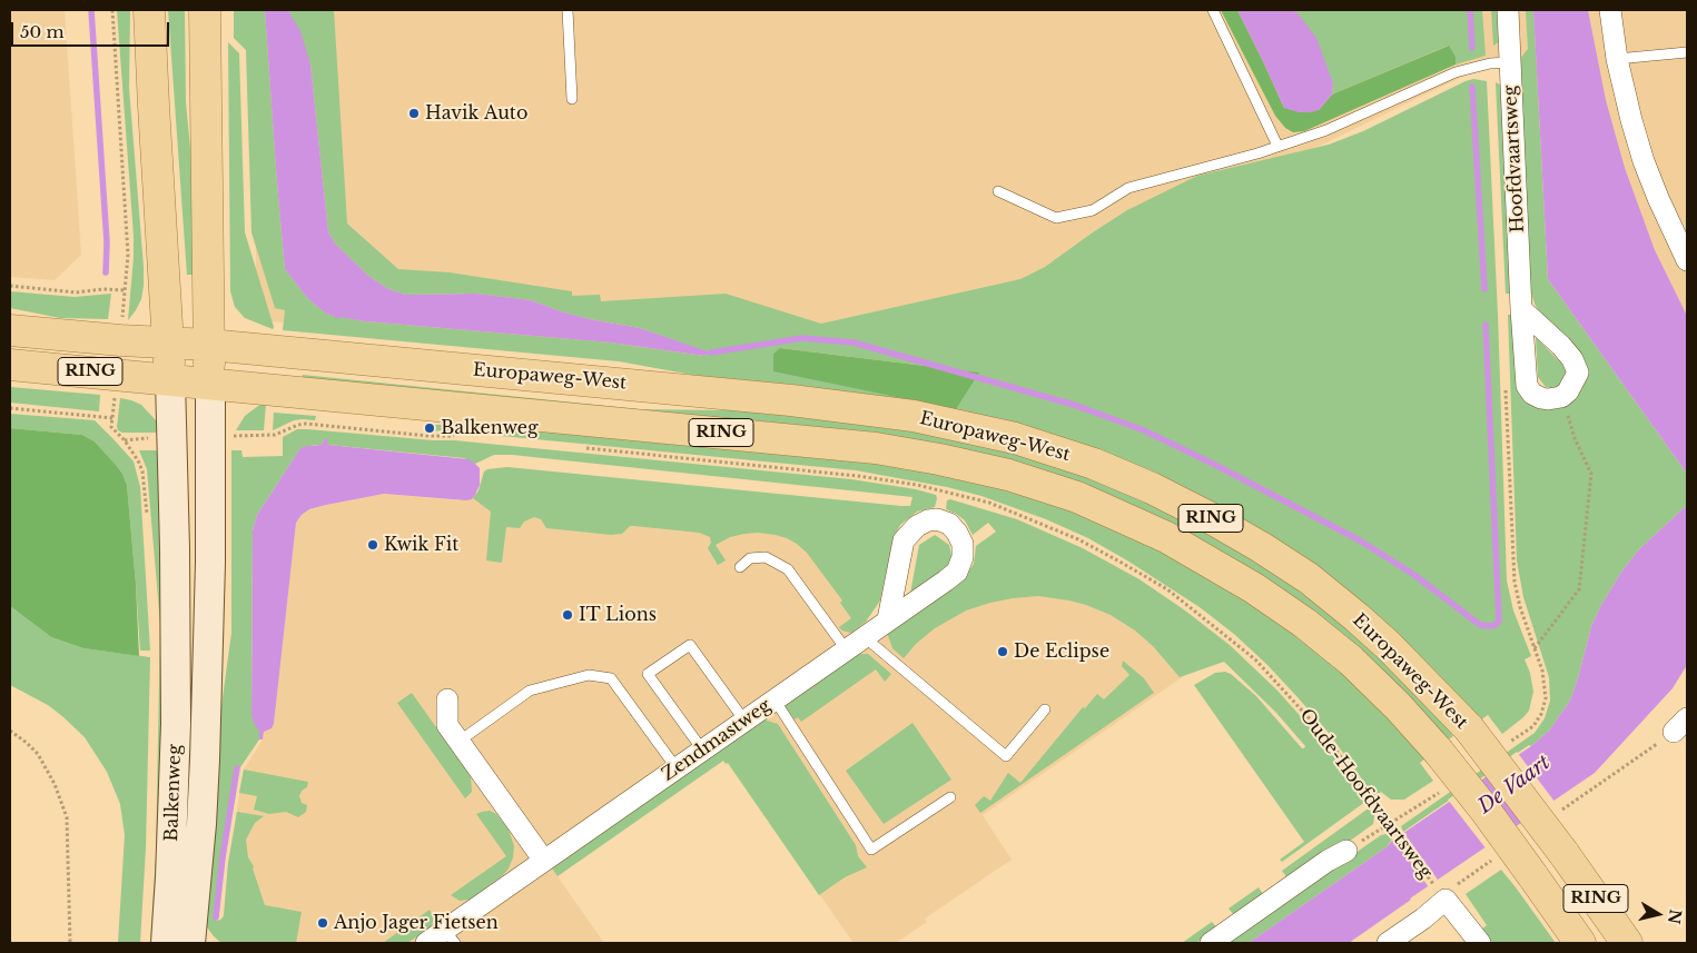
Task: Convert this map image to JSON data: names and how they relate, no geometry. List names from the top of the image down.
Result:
{
  "streets": {
    "main road": ["RING", "Europaweg-West", "Balkenweg"],
    "street": ["Hoofdvaartsweg", "Zendmastweg"],
    "path": ["Oude-Hoofdvaartsweg"]
  },
  "crossings": [
    ["RING", "Europaweg-West"],
    ["RING", "Balkenweg"],
    ["Europaweg-West", "Balkenweg"]
  ],
  "water": ["De Vaart"],
  "places": [
    "Havik Auto",
    "Balkenweg",
    "Kwik Fit",
    "IT Lions",
    "De Eclipse",
    "Anjo Jager Fietsen"
  ],
  "scale_bar": "50 m",
  "north": "right"
}
